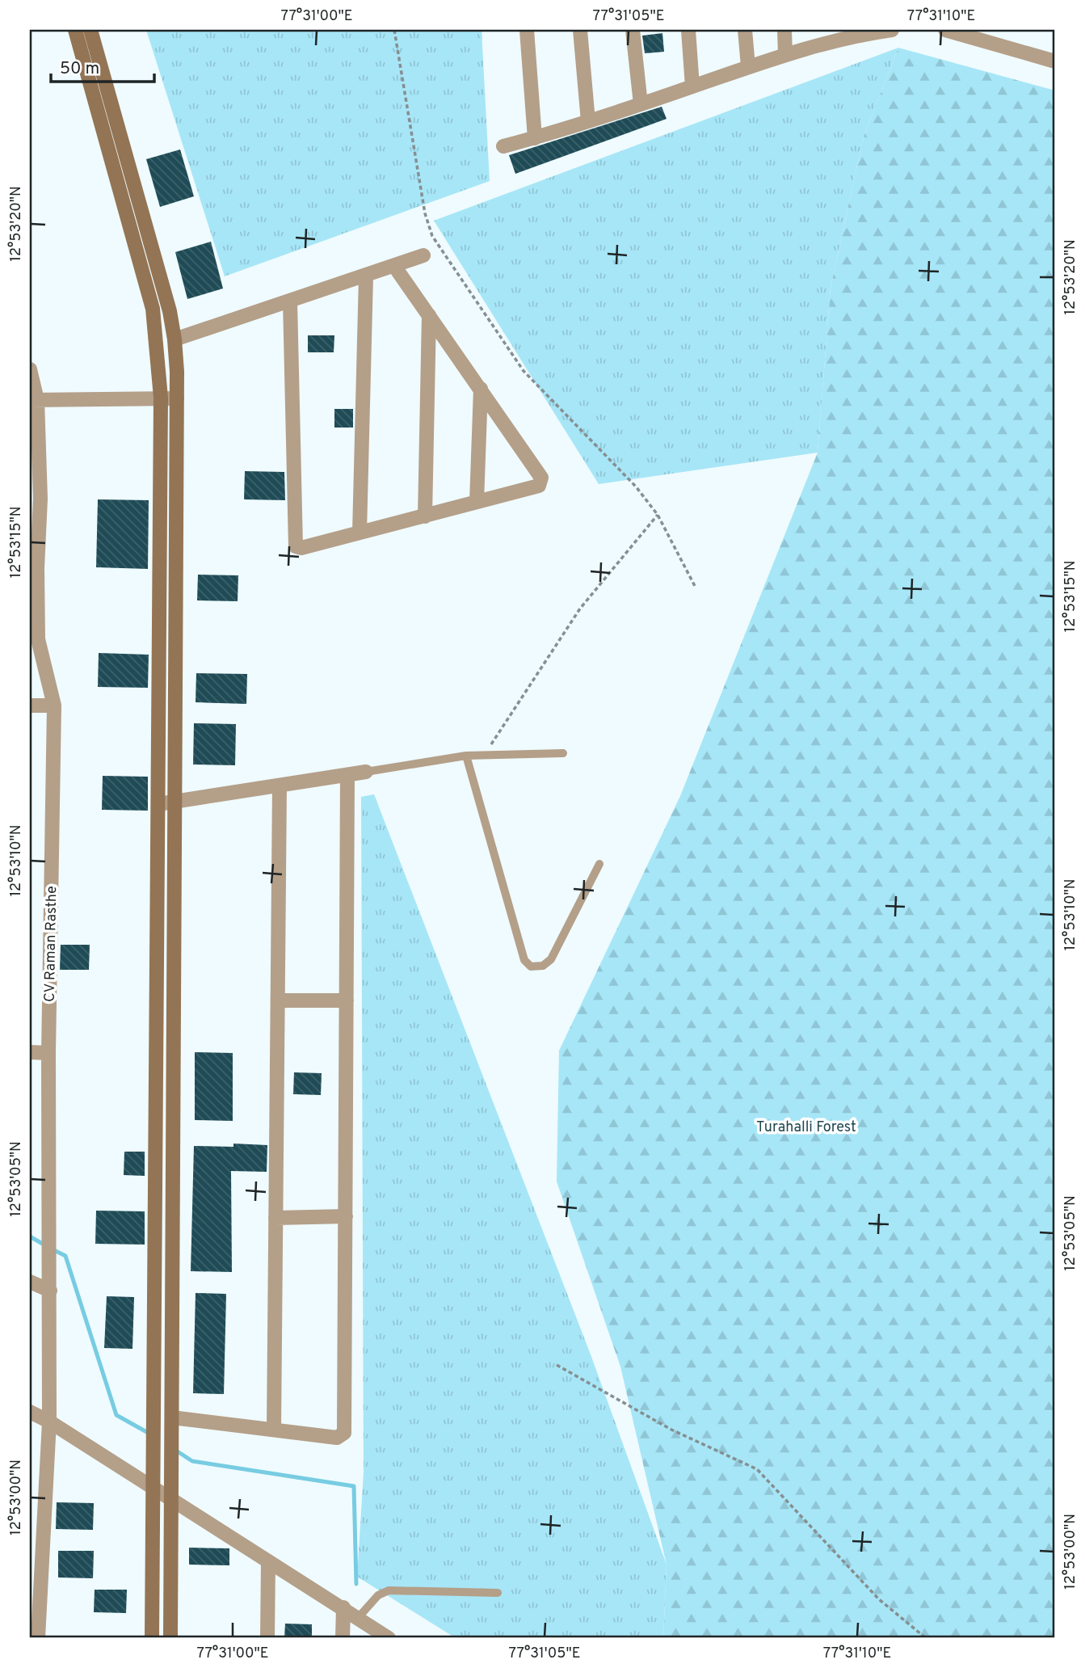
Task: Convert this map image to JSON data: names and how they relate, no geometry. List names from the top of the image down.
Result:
{
  "streets": {
    "street": ["CV Raman Rasthe"]
  },
  "parks": ["Turahalli Forest"],
  "scale_bar": "50 m",
  "coordinates": [
    "77°31'00\"E",
    "77°31'05\"E",
    "77°31'10\"E",
    "12°53'20\"N",
    "12°53'15\"N",
    "12°53'10\"N",
    "12°53'05\"N",
    "12°53'00\"N"
  ]
}
